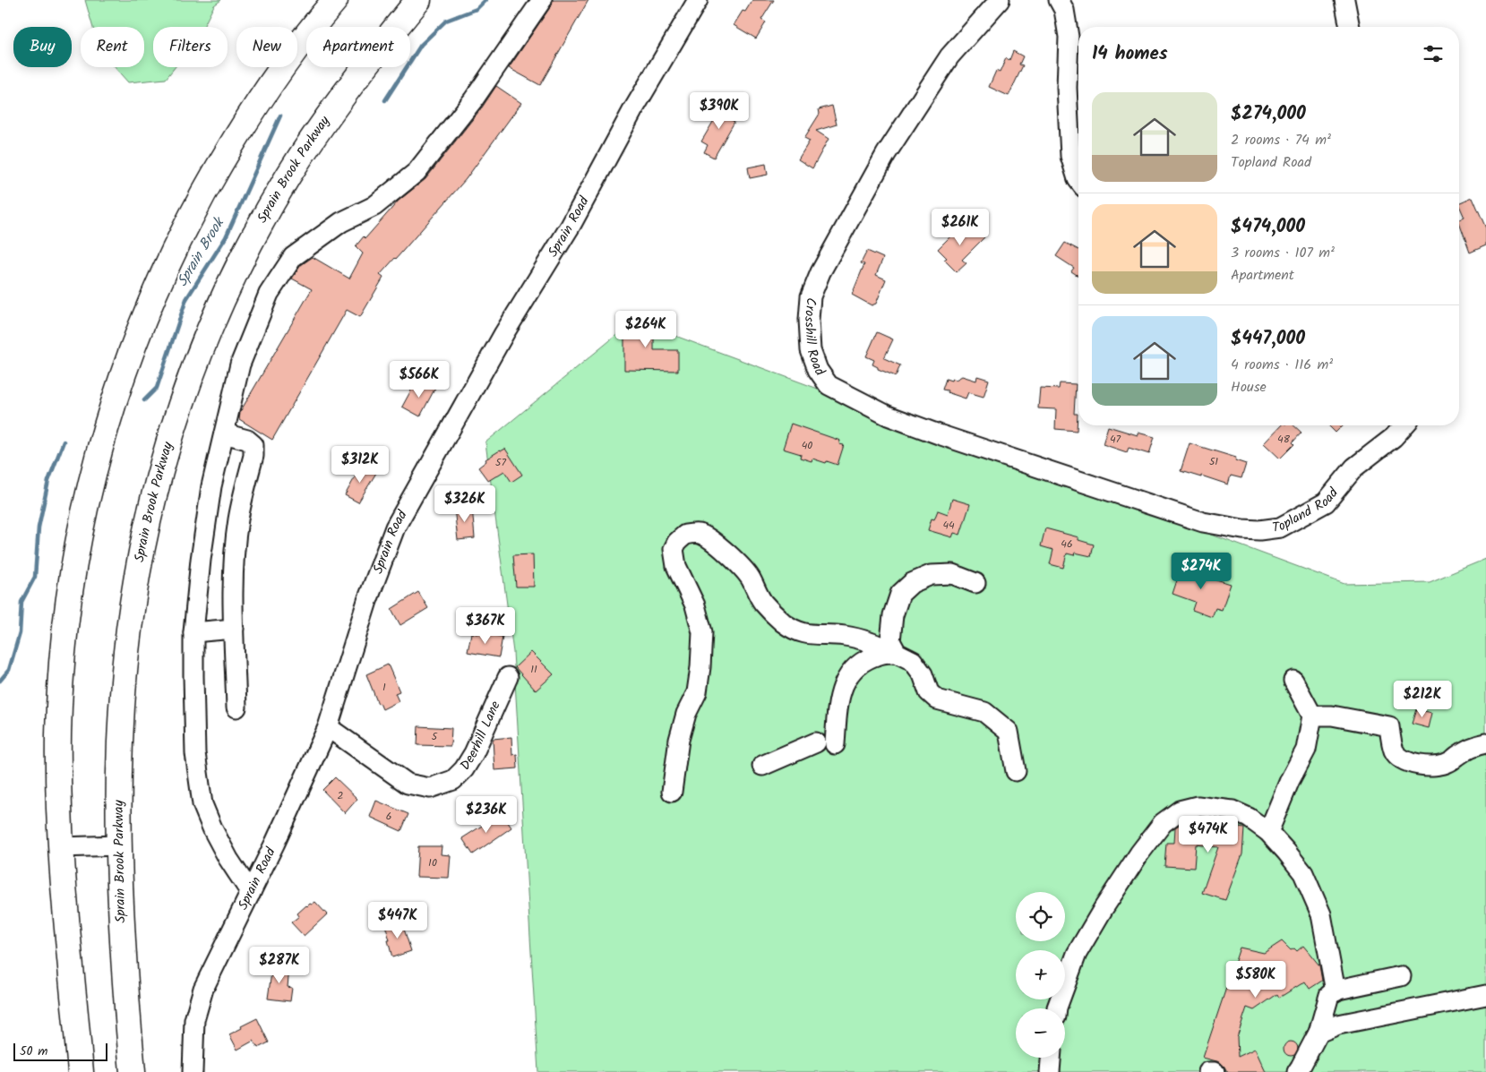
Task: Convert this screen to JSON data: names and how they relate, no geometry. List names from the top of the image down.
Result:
{
  "streets": {
    "highway": ["Sprain Brook Parkway"],
    "street": [
      "Sprain Road",
      "Crosshill Road",
      "Topland Road",
      "Deerhill Lane"
    ]
  },
  "crossings": [
    ["Sprain Road", "Deerhill Lane"],
    ["Crosshill Road", "Topland Road"]
  ],
  "water": ["Sprain Brook"],
  "house_numbers": [
    "47",
    "48",
    "40",
    "51",
    "57",
    "44",
    "46",
    "11",
    "1",
    "5",
    "2",
    "6",
    "10"
  ],
  "scale_bar": "50 m",
  "page": {
    "chip": [
      "Buy",
      "Rent",
      "Filters",
      "New",
      "Apartment"
    ],
    "heading": "14 homes",
    "list": [
      {
        "name": "$274,000",
        "note": "2 rooms · 74 m² · Topland Road"
      },
      {
        "name": "$474,000",
        "note": "3 rooms · 107 m² · Apartment"
      },
      {
        "name": "$447,000",
        "note": "4 rooms · 116 m² · House"
      }
    ],
    "price": [
      "$390K",
      "$261K",
      "$264K",
      "$566K",
      "$312K",
      "$326K",
      "$274K",
      "$367K",
      "$212K",
      "$236K",
      "$474K",
      "$447K",
      "$287K",
      "$580K"
    ],
    "map_buttons": ["+", "−"],
    "scale": "50 m"
  }
}
